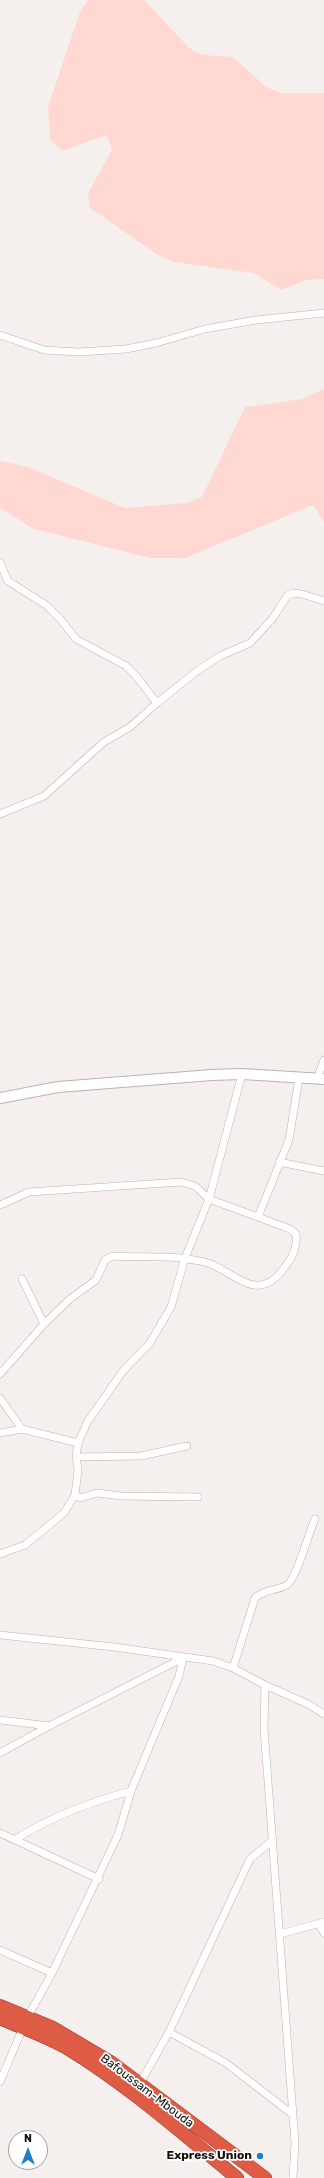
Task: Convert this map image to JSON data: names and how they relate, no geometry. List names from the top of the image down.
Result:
{
  "streets": {
    "highway": ["Bafoussam-Mbouda"]
  },
  "places": ["Express Union"],
  "north": "top"
}
